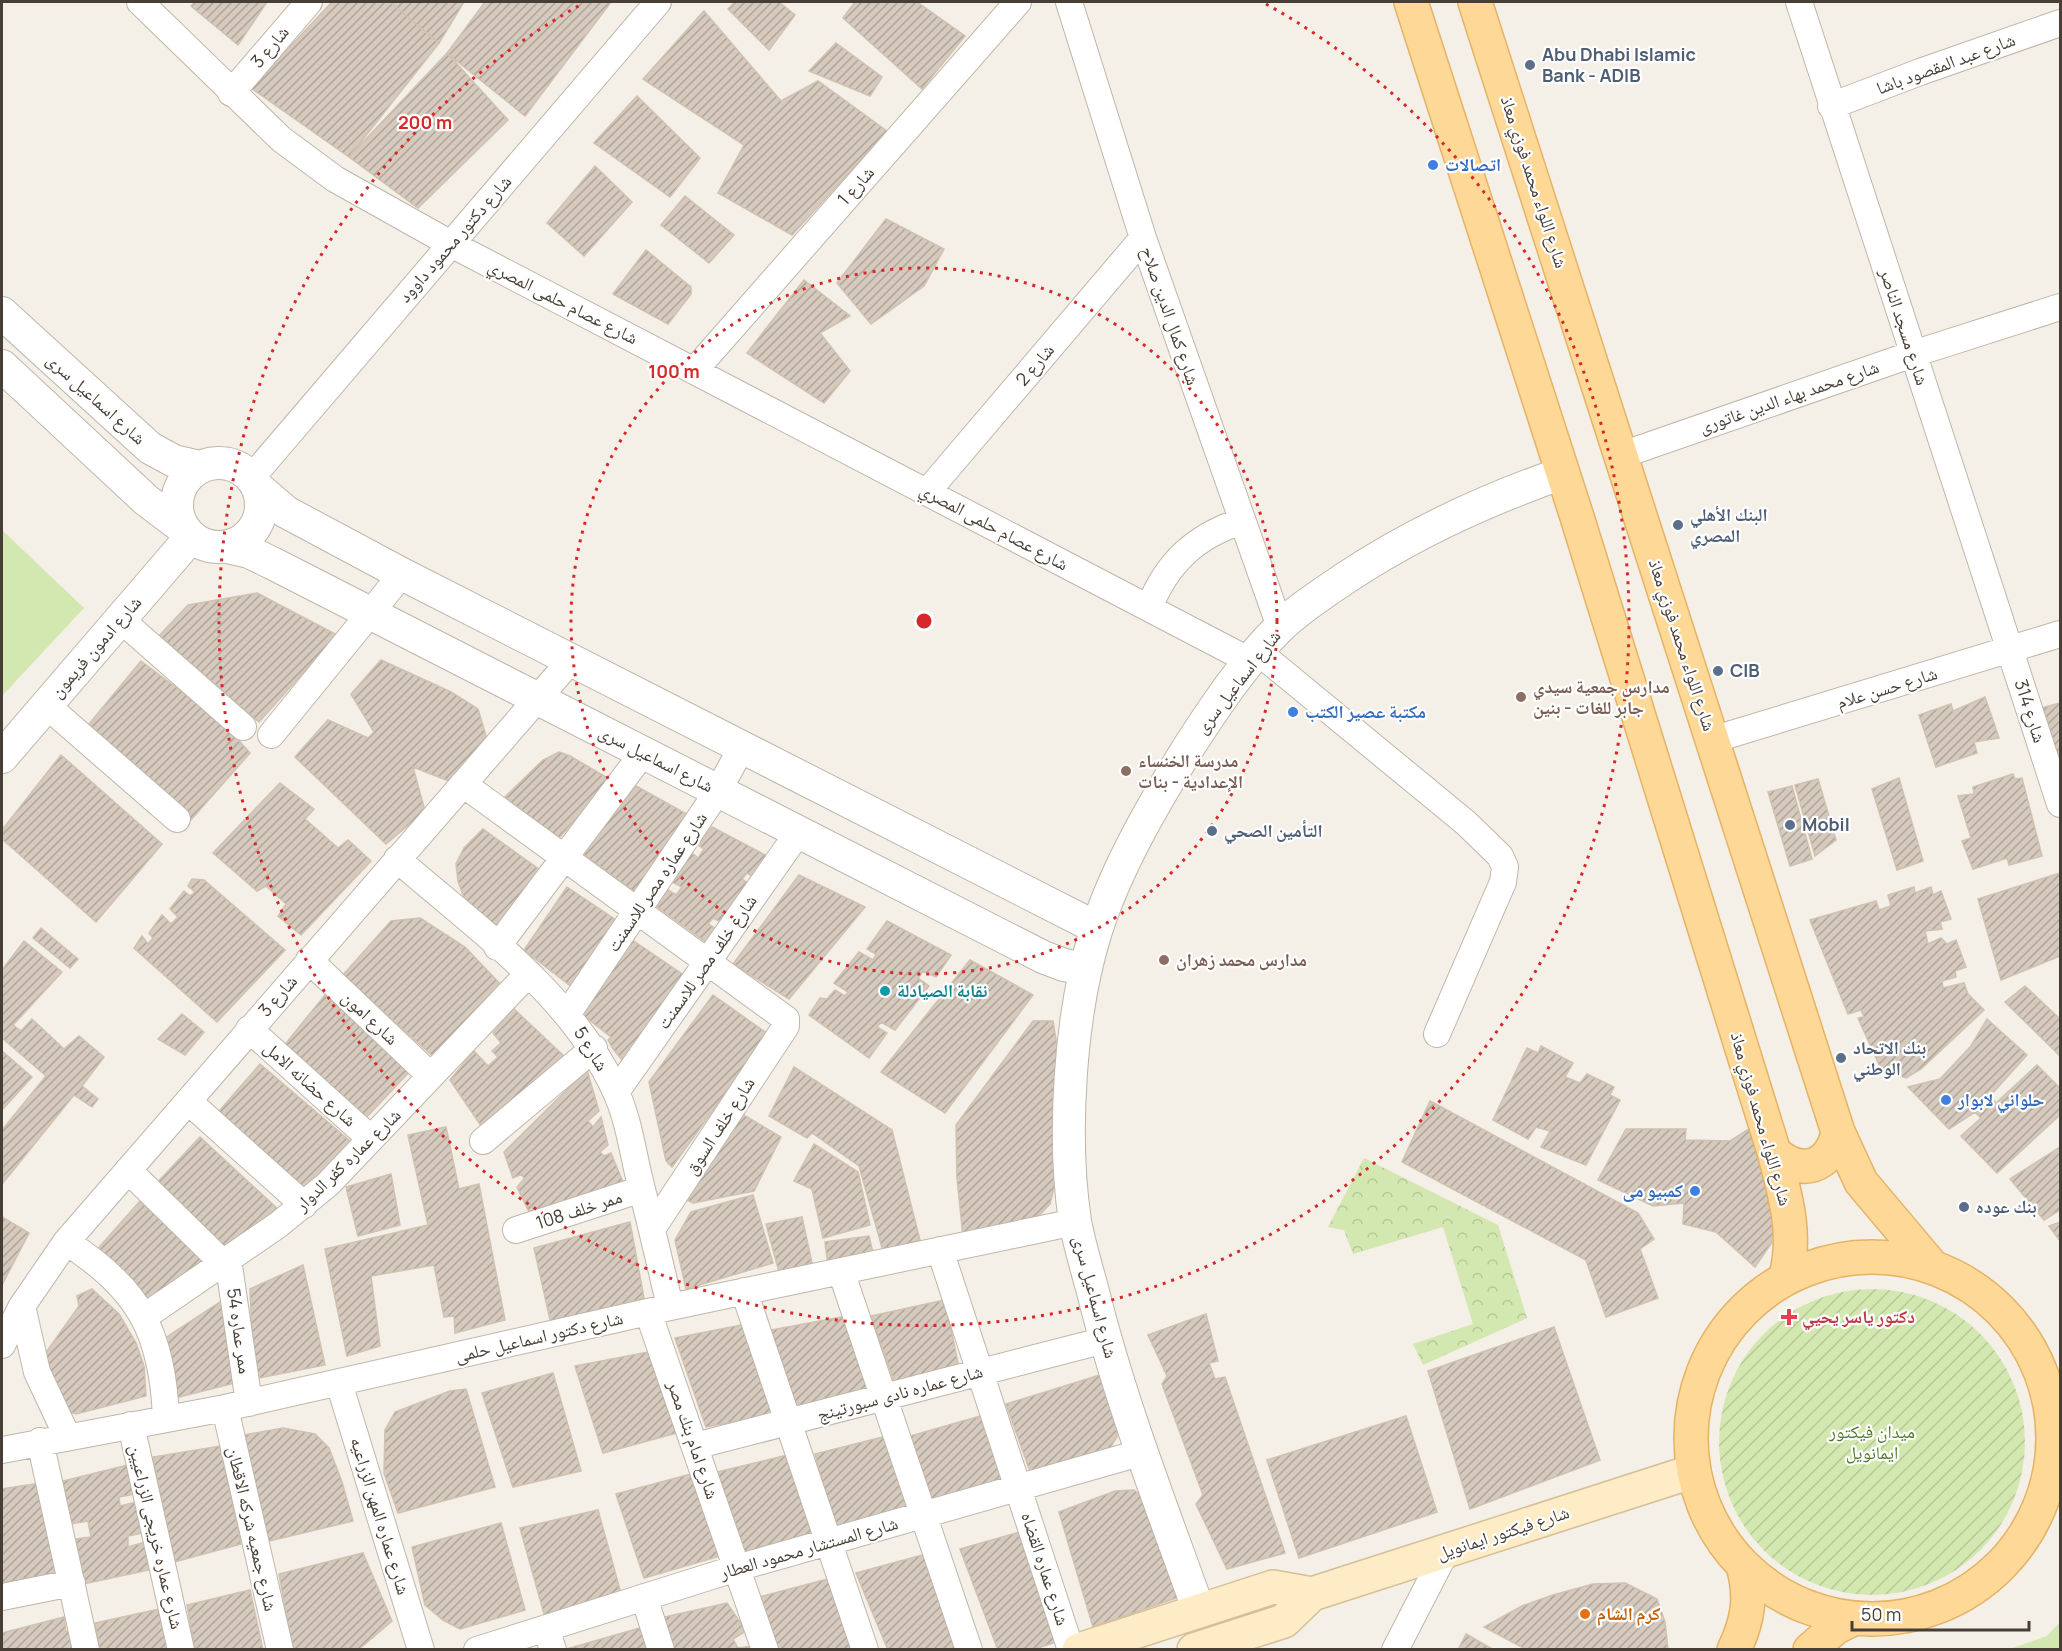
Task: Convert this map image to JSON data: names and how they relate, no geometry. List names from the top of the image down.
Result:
{
  "streets": {
    "main road": ["شارع اللواء محمد فوزي معاذ", "شارع فيكتور ايمانويل"],
    "street": [
      "شارع 3",
      "شارع عبد المقصود باشا",
      "شارع 1",
      "شارع دكتور محمود داوود",
      "شارع عصام حلمى المصري",
      "شارع كمال الدين صلاح",
      "شارع مسجد الناصر",
      "شارع 2",
      "شارع محمد بهاء الدين غاتورى",
      "شارع اسماعيل سرى",
      "شارع ادمون فريمون",
      "شارع حسن علام",
      "شارع 314",
      "شارع عماره مصر للاسمنت",
      "شارع خلف مصر للاسمنت",
      "شارع امون",
      "شارع 5",
      "شارع حضانه الامل",
      "شارع خلف السوق",
      "شارع عماره كفر الدوار",
      "ممر خلف 108",
      "ممر عماره 54",
      "شارع دكتور اسماعيل حلمى",
      "شارع عماره نادى سبورتينج",
      "شارع امام بنك مصر",
      "شارع عماره المهن الزراعيه",
      "شارع جمعيه شركه الاقطان",
      "شارع عماره خريجى الزراعيين",
      "شارع المستشار محمود العطار",
      "شارع عماره القضاه"
    ]
  },
  "crossings": [
    ["شارع 3", "شارع عصام حلمى المصري"],
    ["شارع 3", "شارع اسماعيل سرى"],
    ["شارع 3", "شارع امون"],
    ["شارع 3", "شارع 5"],
    ["شارع 3", "شارع حضانه الامل"],
    ["شارع عبد المقصود باشا", "شارع مسجد الناصر"],
    ["شارع اللواء محمد فوزي معاذ", "شارع محمد بهاء الدين غاتورى"],
    ["شارع اللواء محمد فوزي معاذ", "شارع اسماعيل سرى"],
    ["شارع اللواء محمد فوزي معاذ", "شارع حسن علام"],
    ["شارع 1", "شارع عصام حلمى المصري"],
    ["شارع دكتور محمود داوود", "شارع عصام حلمى المصري"],
    ["شارع دكتور محمود داوود", "شارع اسماعيل سرى"],
    ["شارع دكتور محمود داوود", "شارع ادمون فريمون"],
    ["شارع عصام حلمى المصري", "شارع 2"],
    ["شارع عصام حلمى المصري", "شارع اسماعيل سرى"],
    ["شارع كمال الدين صلاح", "شارع 2"],
    ["شارع كمال الدين صلاح", "شارع اسماعيل سرى"],
    ["شارع مسجد الناصر", "شارع محمد بهاء الدين غاتورى"],
    ["شارع مسجد الناصر", "شارع حسن علام"],
    ["شارع مسجد الناصر", "شارع 314"],
    ["شارع اسماعيل سرى", "شارع ادمون فريمون"],
    ["شارع اسماعيل سرى", "شارع عماره مصر للاسمنت"],
    ["شارع اسماعيل سرى", "شارع خلف مصر للاسمنت"],
    ["شارع اسماعيل سرى", "شارع دكتور اسماعيل حلمى"],
    ["شارع اسماعيل سرى", "شارع عماره نادى سبورتينج"],
    ["شارع اسماعيل سرى", "شارع فيكتور ايمانويل"],
    ["شارع اسماعيل سرى", "شارع المستشار محمود العطار"],
    ["شارع حسن علام", "شارع 314"],
    ["شارع عماره مصر للاسمنت", "شارع 5"],
    ["شارع خلف مصر للاسمنت", "شارع 5"],
    ["شارع خلف مصر للاسمنت", "شارع خلف السوق"],
    ["شارع امون", "شارع عماره كفر الدوار"],
    ["شارع 5", "شارع خلف السوق"],
    ["شارع 5", "شارع عماره كفر الدوار"],
    ["شارع 5", "ممر خلف 108"],
    ["شارع 5", "شارع دكتور اسماعيل حلمى"],
    ["شارع 5", "شارع امام بنك مصر"],
    ["شارع حضانه الامل", "شارع عماره كفر الدوار"],
    ["شارع عماره كفر الدوار", "ممر عماره 54"],
    ["ممر عماره 54", "شارع دكتور اسماعيل حلمى"],
    ["شارع دكتور اسماعيل حلمى", "شارع امام بنك مصر"],
    ["شارع دكتور اسماعيل حلمى", "شارع عماره المهن الزراعيه"],
    ["شارع دكتور اسماعيل حلمى", "شارع جمعيه شركه الاقطان"],
    ["شارع دكتور اسماعيل حلمى", "شارع عماره خريجى الزراعيين"],
    ["شارع دكتور اسماعيل حلمى", "شارع عماره القضاه"],
    ["شارع عماره نادى سبورتينج", "شارع امام بنك مصر"],
    ["شارع عماره نادى سبورتينج", "شارع عماره القضاه"],
    ["شارع امام بنك مصر", "شارع المستشار محمود العطار"],
    ["شارع المستشار محمود العطار", "شارع عماره القضاه"]
  ],
  "parks": ["ميدان فيكتور ايمانويل"],
  "places": {
    "other": [
      "Abu Dhabi Islamic Bank - ADIB",
      "اتصالات",
      "البنك الأهلي المصري",
      "CIB",
      "مدارس جمعية سيدي جابر للغات - بنين",
      "مكتبة عصير الكتب",
      "مدرسة الخنساء الإعدادية - بنات",
      "Mobil",
      "التأمين الصحي",
      "مدارس محمد زهران",
      "نقابة الصيادلة",
      "بنك الاتحاد الوطني",
      "حلواني لابوار",
      "كمبيو مى",
      "بنك عوده",
      "كرم الشام"
    ],
    "health": ["دكتور ياسر يحيي"]
  },
  "scale_bar": "50 m",
  "rings": ["200 m", "100 m"]
}
